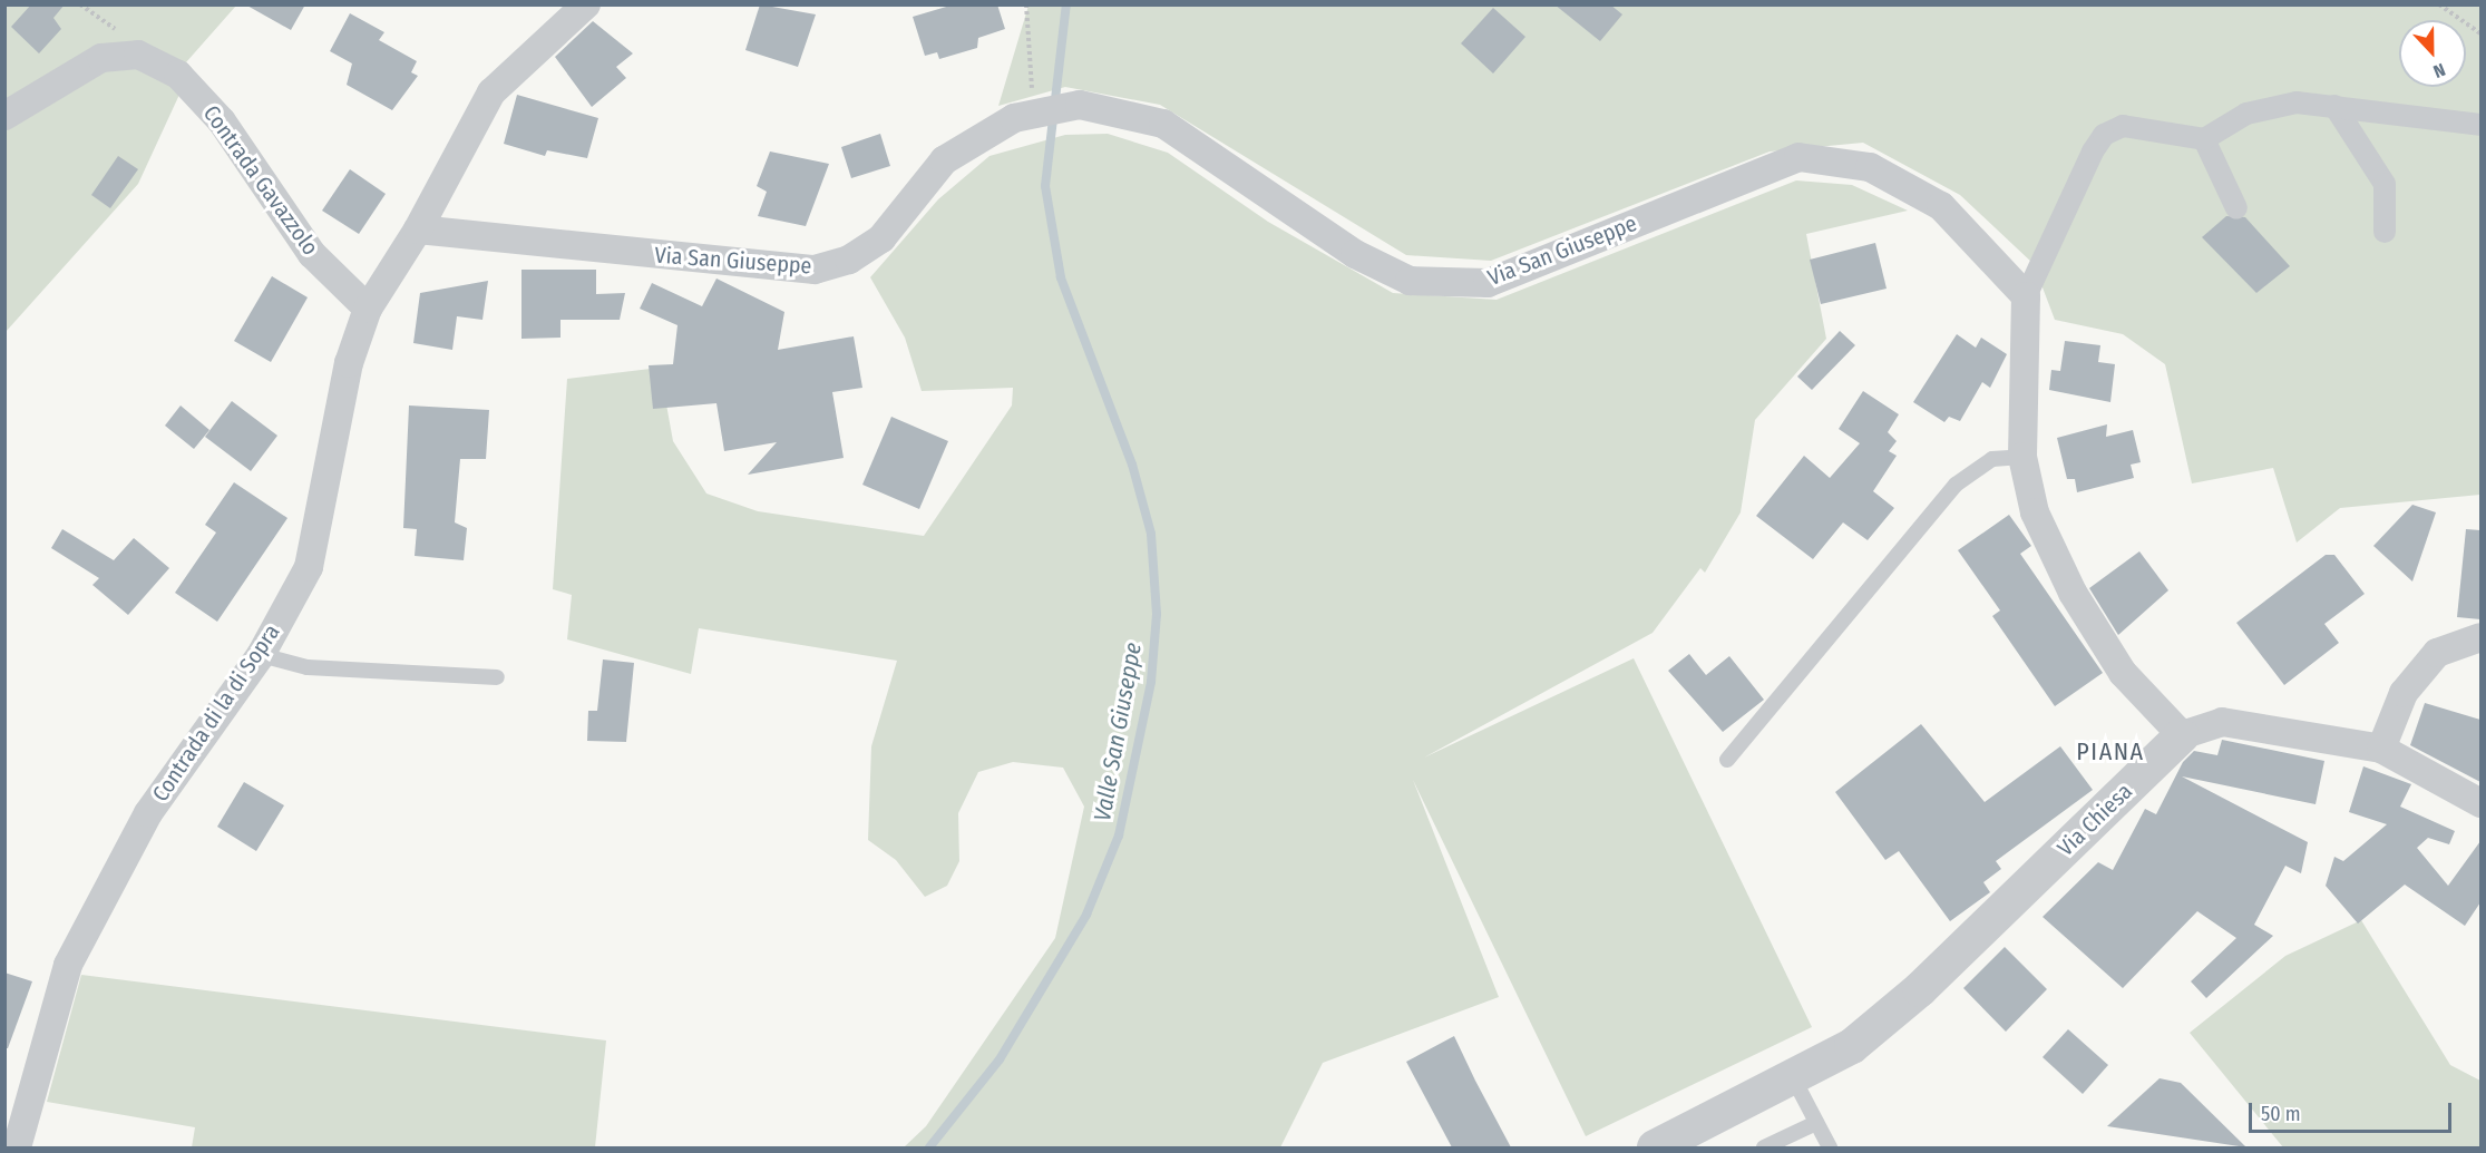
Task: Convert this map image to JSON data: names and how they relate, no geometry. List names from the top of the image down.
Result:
{
  "streets": {
    "street": [
      "Contrada Gavazzolo",
      "Via San Giuseppe",
      "Contrada di la di Sopra",
      "Via Chiesa"
    ]
  },
  "crossings": [
    ["Contrada Gavazzolo", "Contrada di la di Sopra"],
    ["Via San Giuseppe", "Contrada di la di Sopra"]
  ],
  "districts": ["PIANA"],
  "water": ["Valle San Giuseppe"],
  "scale_bar": "50 m",
  "north": "bottom"
}
